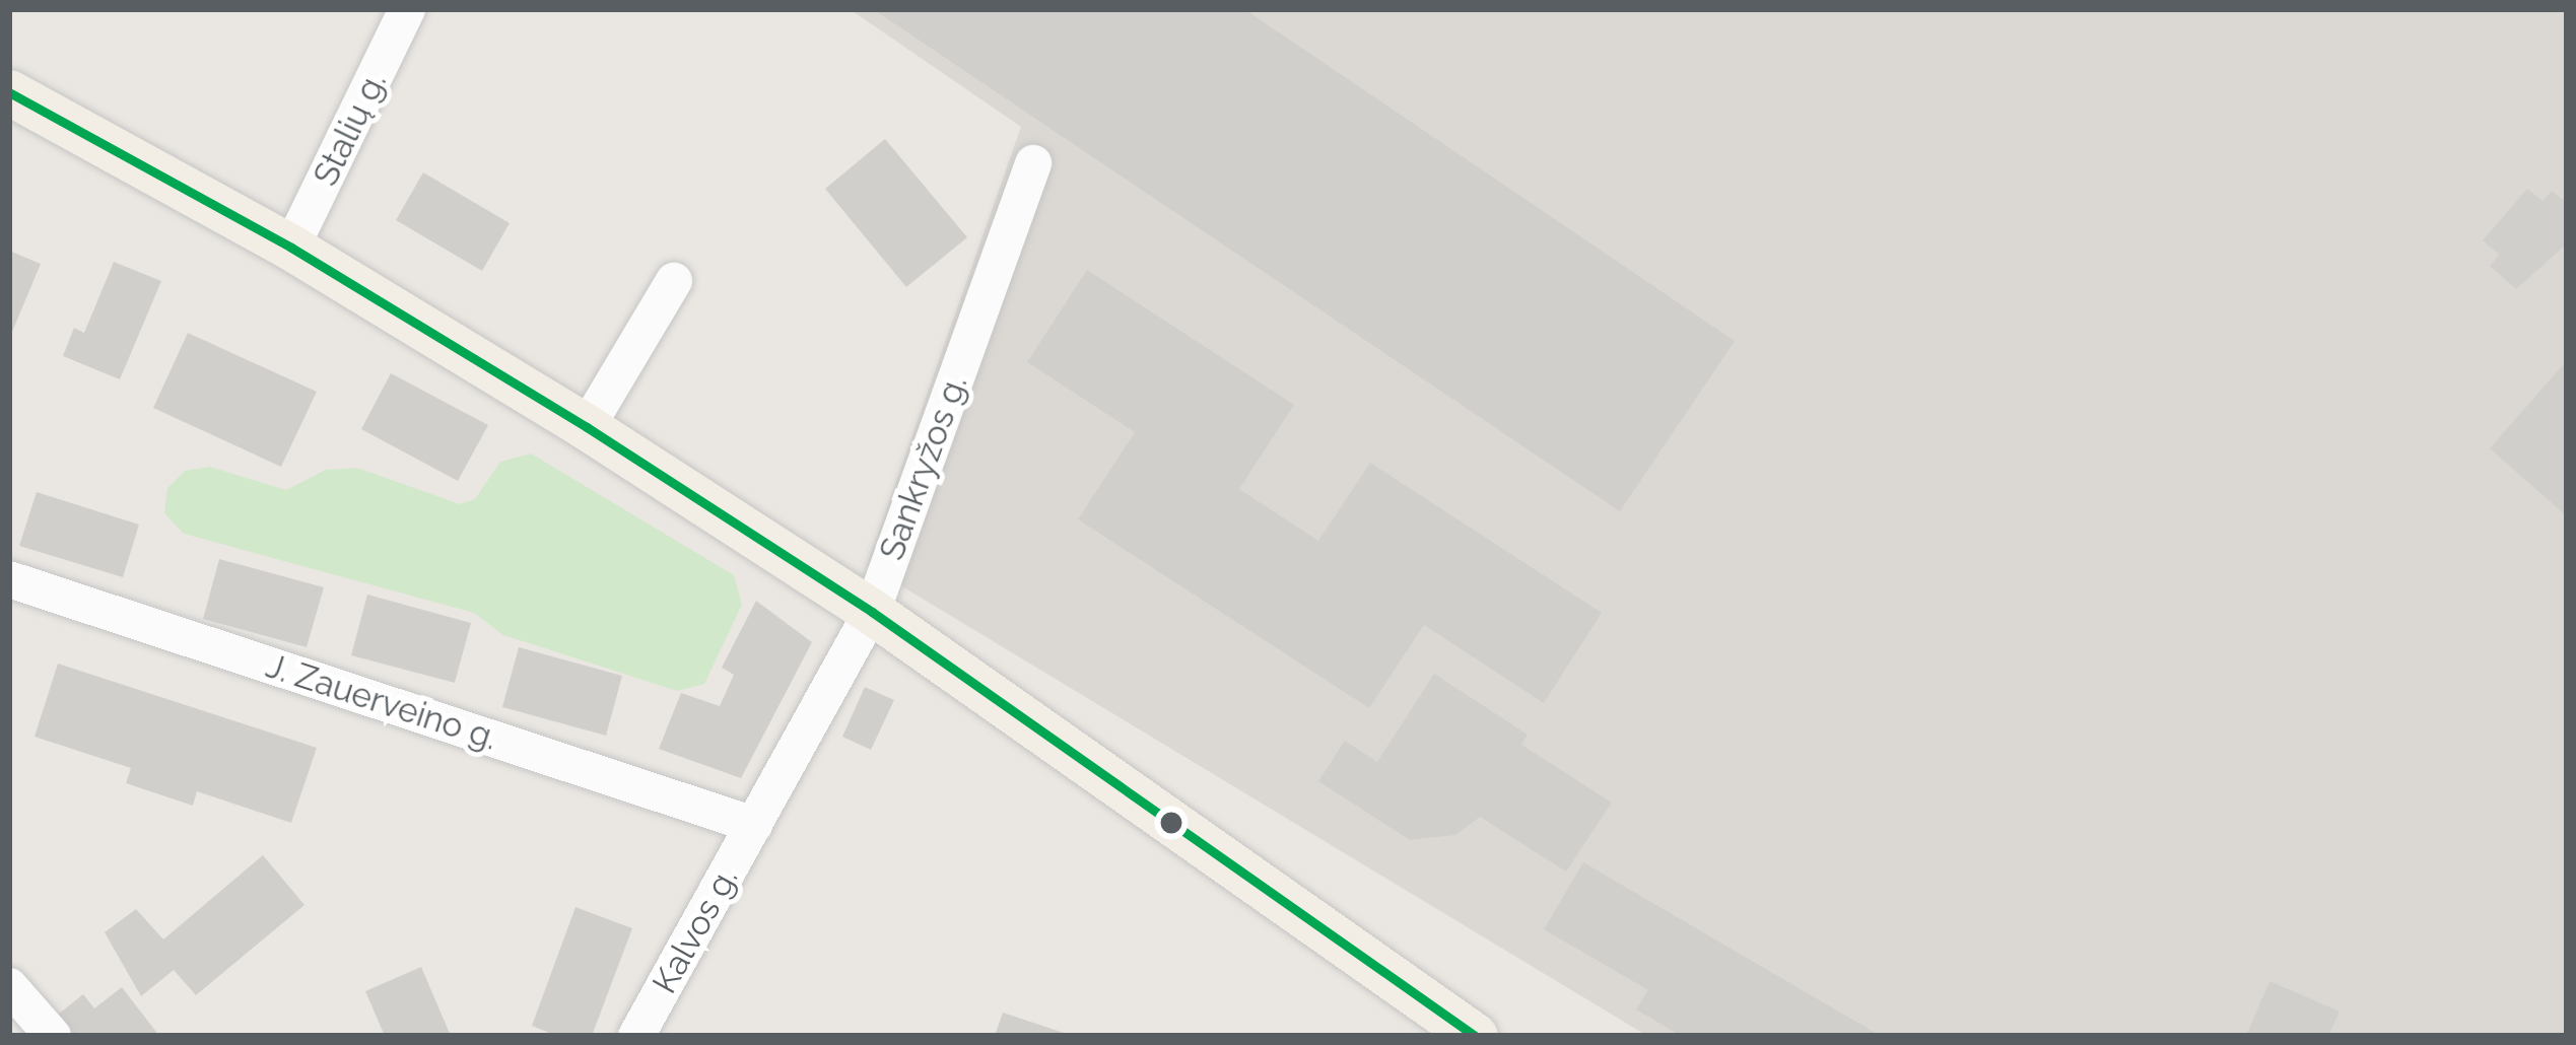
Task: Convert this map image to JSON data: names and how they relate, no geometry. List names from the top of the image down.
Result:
{
  "streets": {
    "street": [
      "Stalių g.",
      "Sankryžos g.",
      "J. Zauerveino g.",
      "Kalvos g."
    ]
  },
  "crossings": [
    ["Sankryžos g.", "J. Zauerveino g."],
    ["Sankryžos g.", "Kalvos g."],
    ["J. Zauerveino g.", "Kalvos g."]
  ]
}
